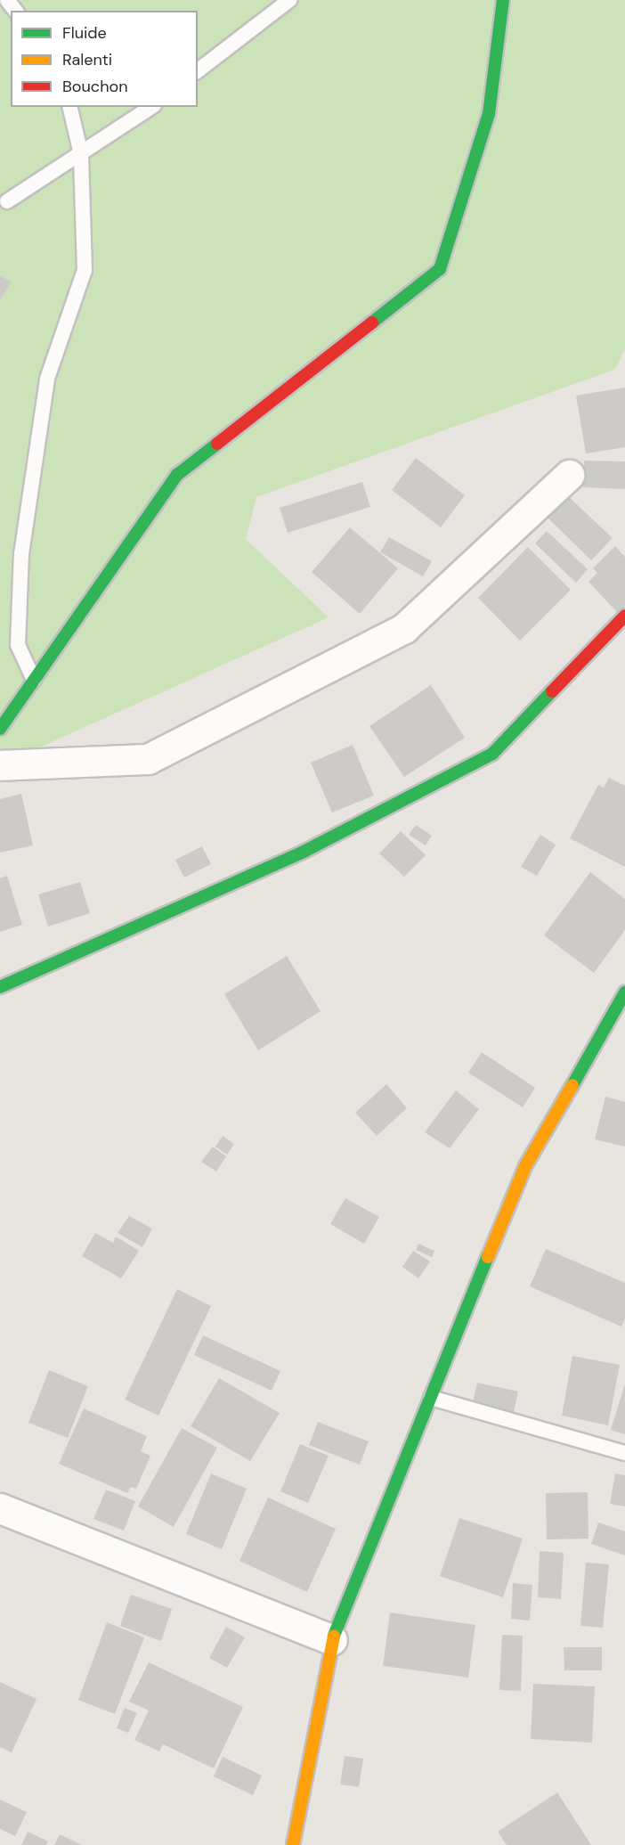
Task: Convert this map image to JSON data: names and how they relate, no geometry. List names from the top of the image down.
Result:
{
  "legend": ["Fluide", "Ralenti", "Bouchon"]
}
